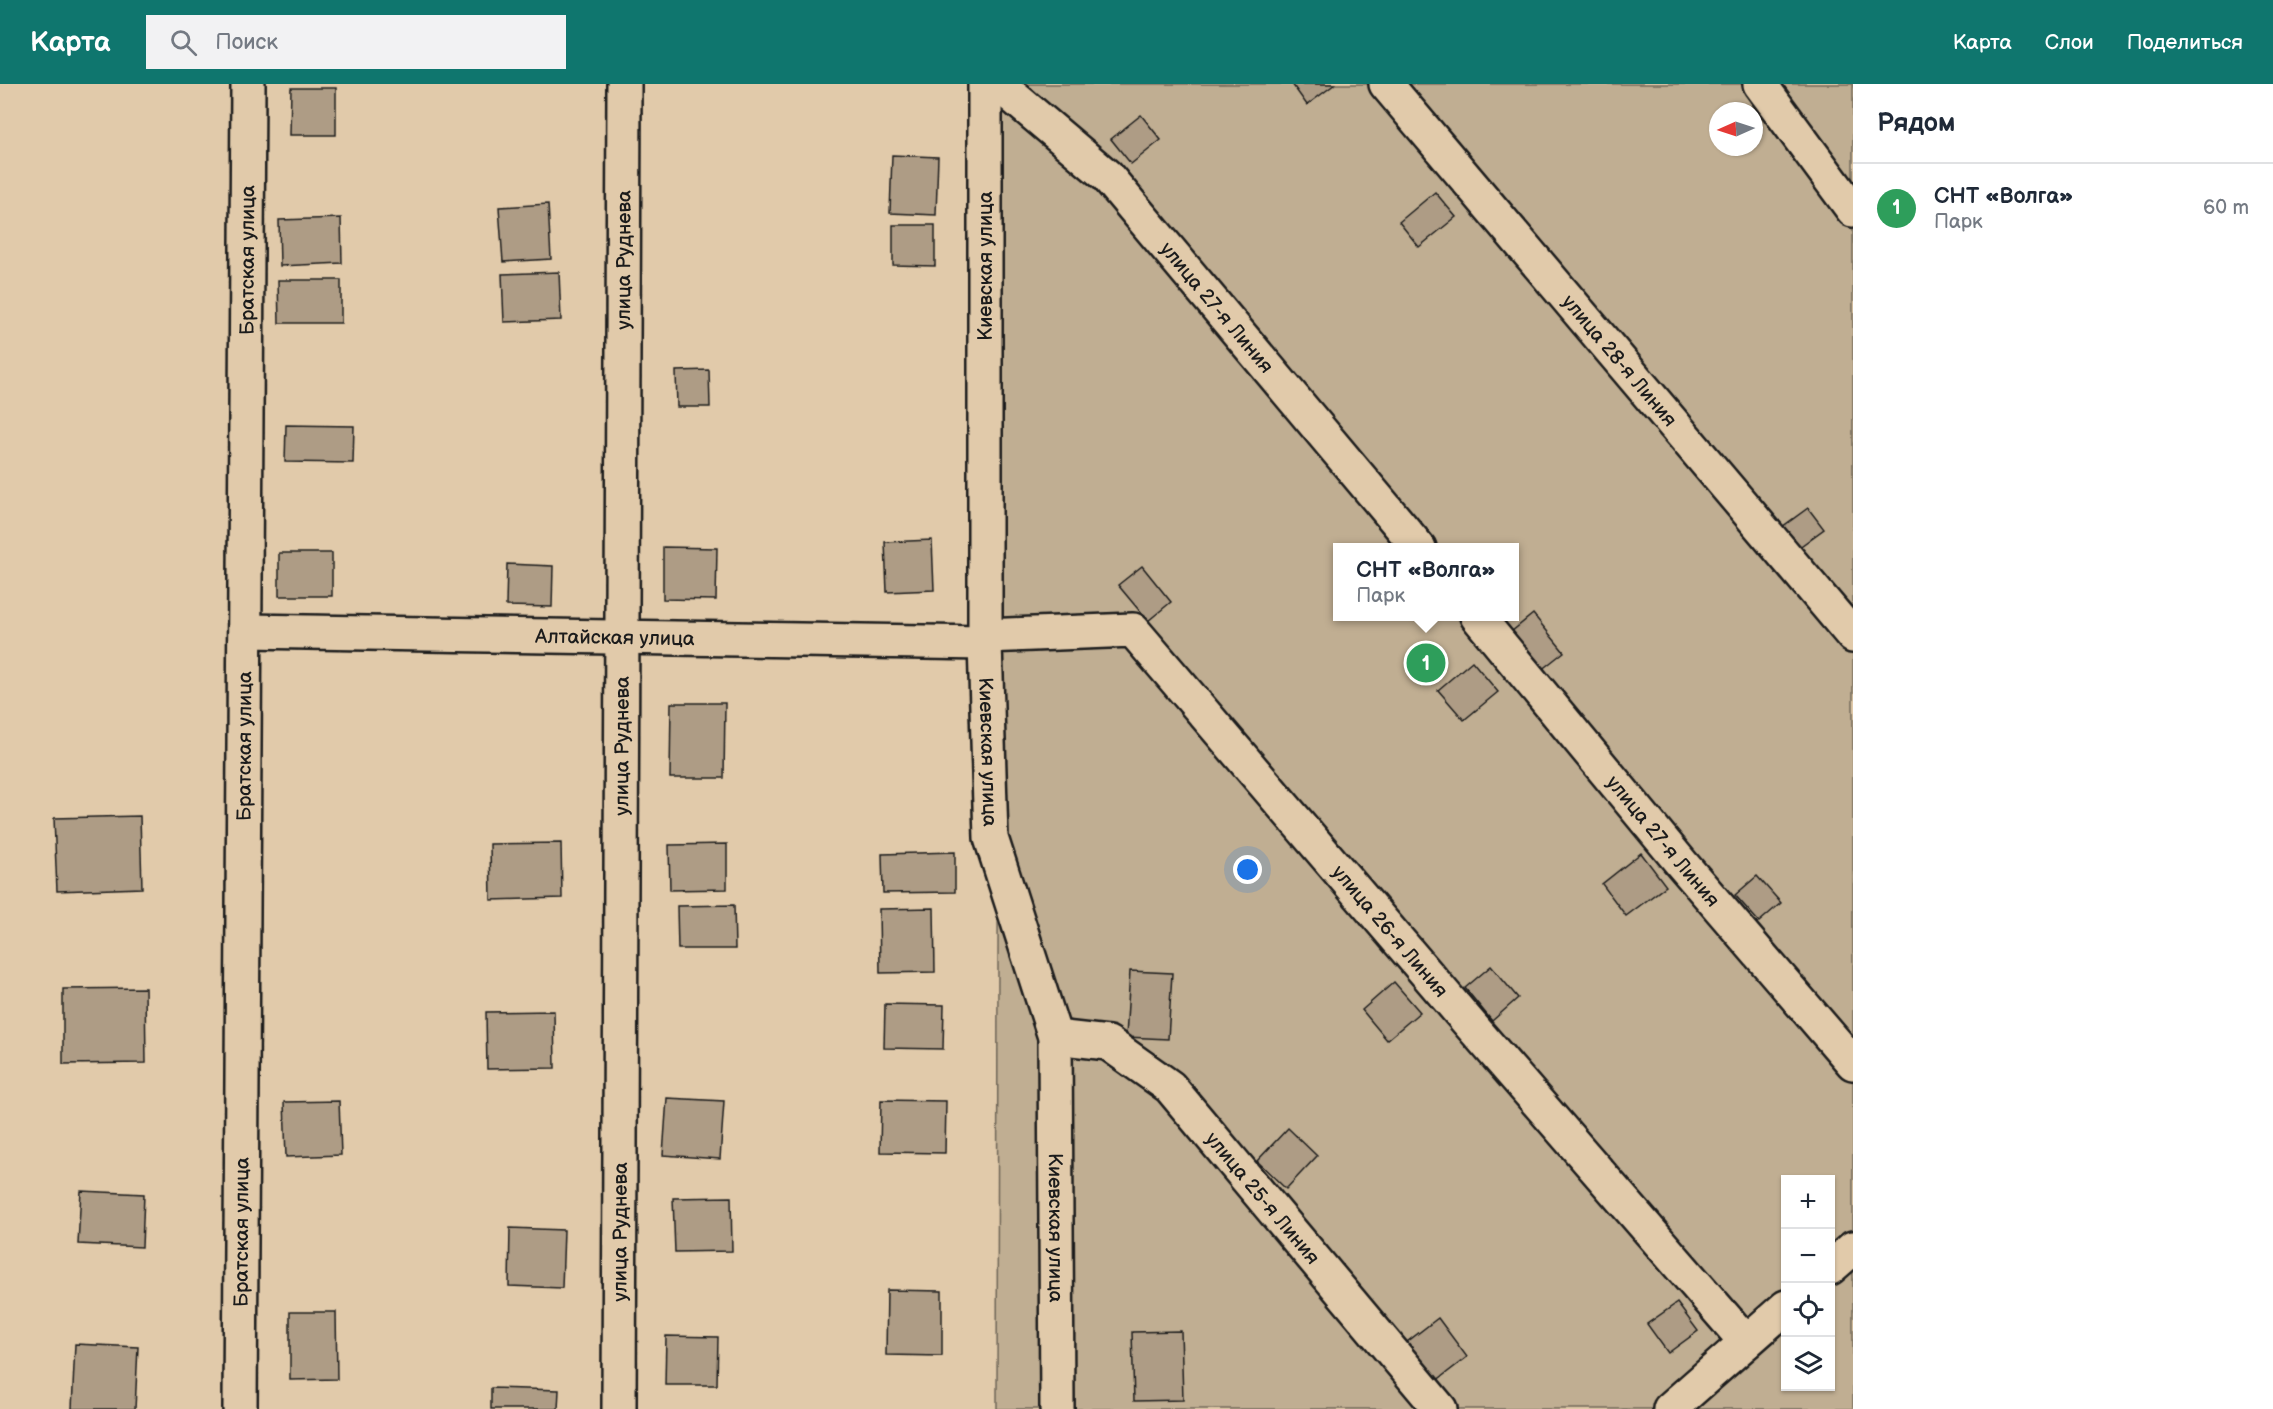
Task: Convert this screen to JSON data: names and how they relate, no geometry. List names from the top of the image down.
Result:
{
  "streets": {
    "street": [
      "Братская улица",
      "улица Руднева",
      "Киевская улица",
      "улица 27-я Линия",
      "улица 28-я Линия",
      "Алтайская улица",
      "улица 26-я Линия",
      "улица 25-я Линия"
    ]
  },
  "crossings": [
    ["Братская улица", "Алтайская улица"],
    ["улица Руднева", "Алтайская улица"],
    ["Киевская улица", "Алтайская улица"],
    ["Киевская улица", "улица 26-я Линия"],
    ["Киевская улица", "улица 25-я Линия"],
    ["Алтайская улица", "улица 26-я Линия"]
  ],
  "north": "left",
  "page": {
    "header": "Карта",
    "search": "Поиск",
    "nav": ["Карта", "Слои", "Поделиться"],
    "heading": "Рядом",
    "list": [
      {
        "mark": "1",
        "name": "СНТ «Волга»",
        "note": "Парк",
        "value": "60 m"
      }
    ],
    "popup": ["СНТ «Волга»", "Парк"],
    "pins": "1",
    "map_buttons": ["+", "−"]
  }
}
